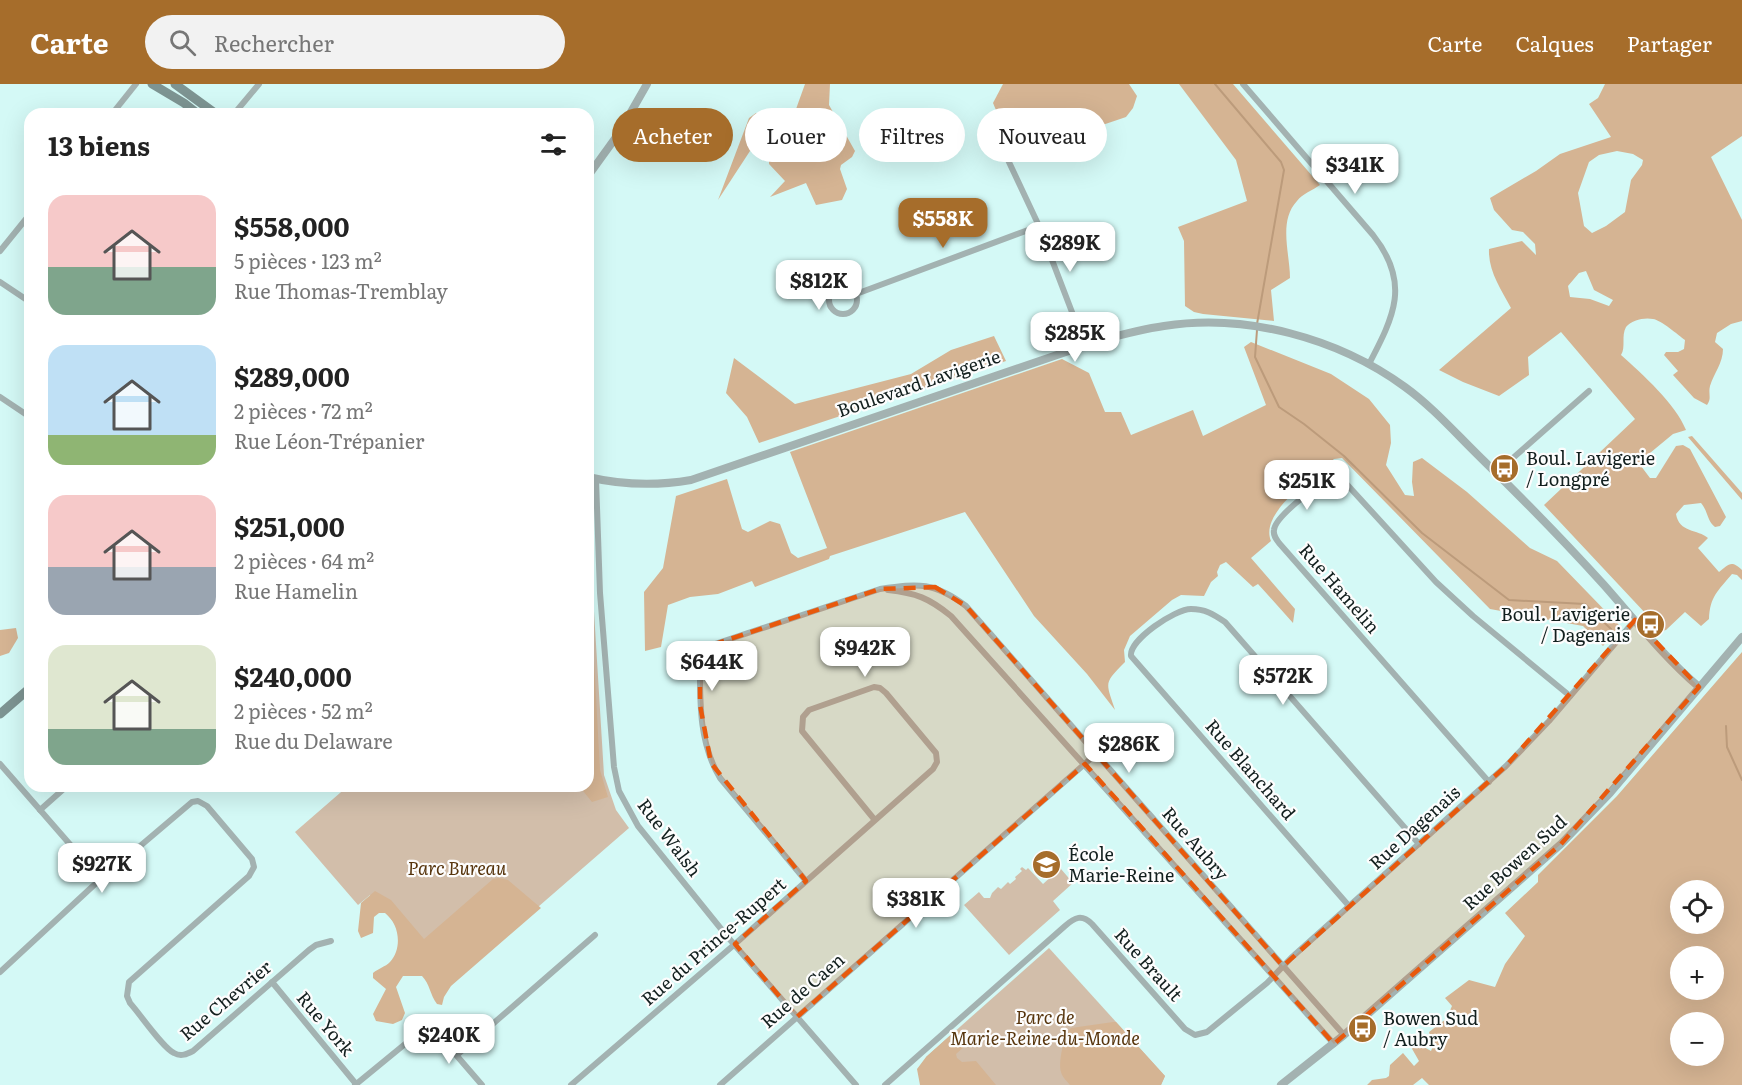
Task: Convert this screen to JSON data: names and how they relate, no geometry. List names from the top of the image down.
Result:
{
  "streets": {
    "street": [
      "Boulevard Lavigerie",
      "Rue Hamelin",
      "Rue Blanchard",
      "Rue Dagenais",
      "Rue Walsh",
      "Rue Aubry",
      "Rue Bowen Sud",
      "Rue du Prince-Rupert",
      "Rue Brault",
      "Rue de Caen",
      "Rue Chevrier",
      "Rue York"
    ]
  },
  "crossings": [
    ["Boulevard Lavigerie", "Rue Dagenais"],
    ["Boulevard Lavigerie", "Rue Bowen Sud"],
    ["Rue Hamelin", "Rue Dagenais"],
    ["Rue Blanchard", "Rue Dagenais"],
    ["Rue Dagenais", "Rue Aubry"],
    ["Rue Dagenais", "Rue Brault"],
    ["Rue Walsh", "Rue du Prince-Rupert"],
    ["Rue Walsh", "Rue de Caen"],
    ["Rue Aubry", "Rue Bowen Sud"],
    ["Rue Aubry", "Rue du Prince-Rupert"],
    ["Rue Aubry", "Rue de Caen"],
    ["Rue Chevrier", "Rue York"]
  ],
  "parks": ["Parc Bureau", "Parc de Marie-Reine-du-Monde"],
  "places": {
    "bus stop": ["Boul. Lavigerie / Longpré", "Boul. Lavigerie / Dagenais", "Bowen Sud / Aubry"],
    "school or university": ["École Marie-Reine"]
  },
  "page": {
    "header": "Carte",
    "search": "Rechercher",
    "nav": ["Carte", "Calques", "Partager"],
    "chip": [
      "Acheter",
      "Louer",
      "Filtres",
      "Nouveau"
    ],
    "heading": "13 biens",
    "price": [
      "$341K",
      "$558K",
      "$289K",
      "$812K",
      "$285K",
      "$251K",
      "$942K",
      "$644K",
      "$572K",
      "$286K",
      "$927K",
      "$381K",
      "$240K"
    ],
    "list": [
      {
        "name": "$558,000",
        "note": "5 pièces · 123 m² · Rue Thomas-Tremblay"
      },
      {
        "name": "$289,000",
        "note": "2 pièces · 72 m² · Rue Léon-Trépanier"
      },
      {
        "name": "$251,000",
        "note": "2 pièces · 64 m² · Rue Hamelin"
      },
      {
        "name": "$240,000",
        "note": "2 pièces · 52 m² · Rue du Delaware"
      }
    ],
    "map_buttons": ["+", "−"]
  }
}
